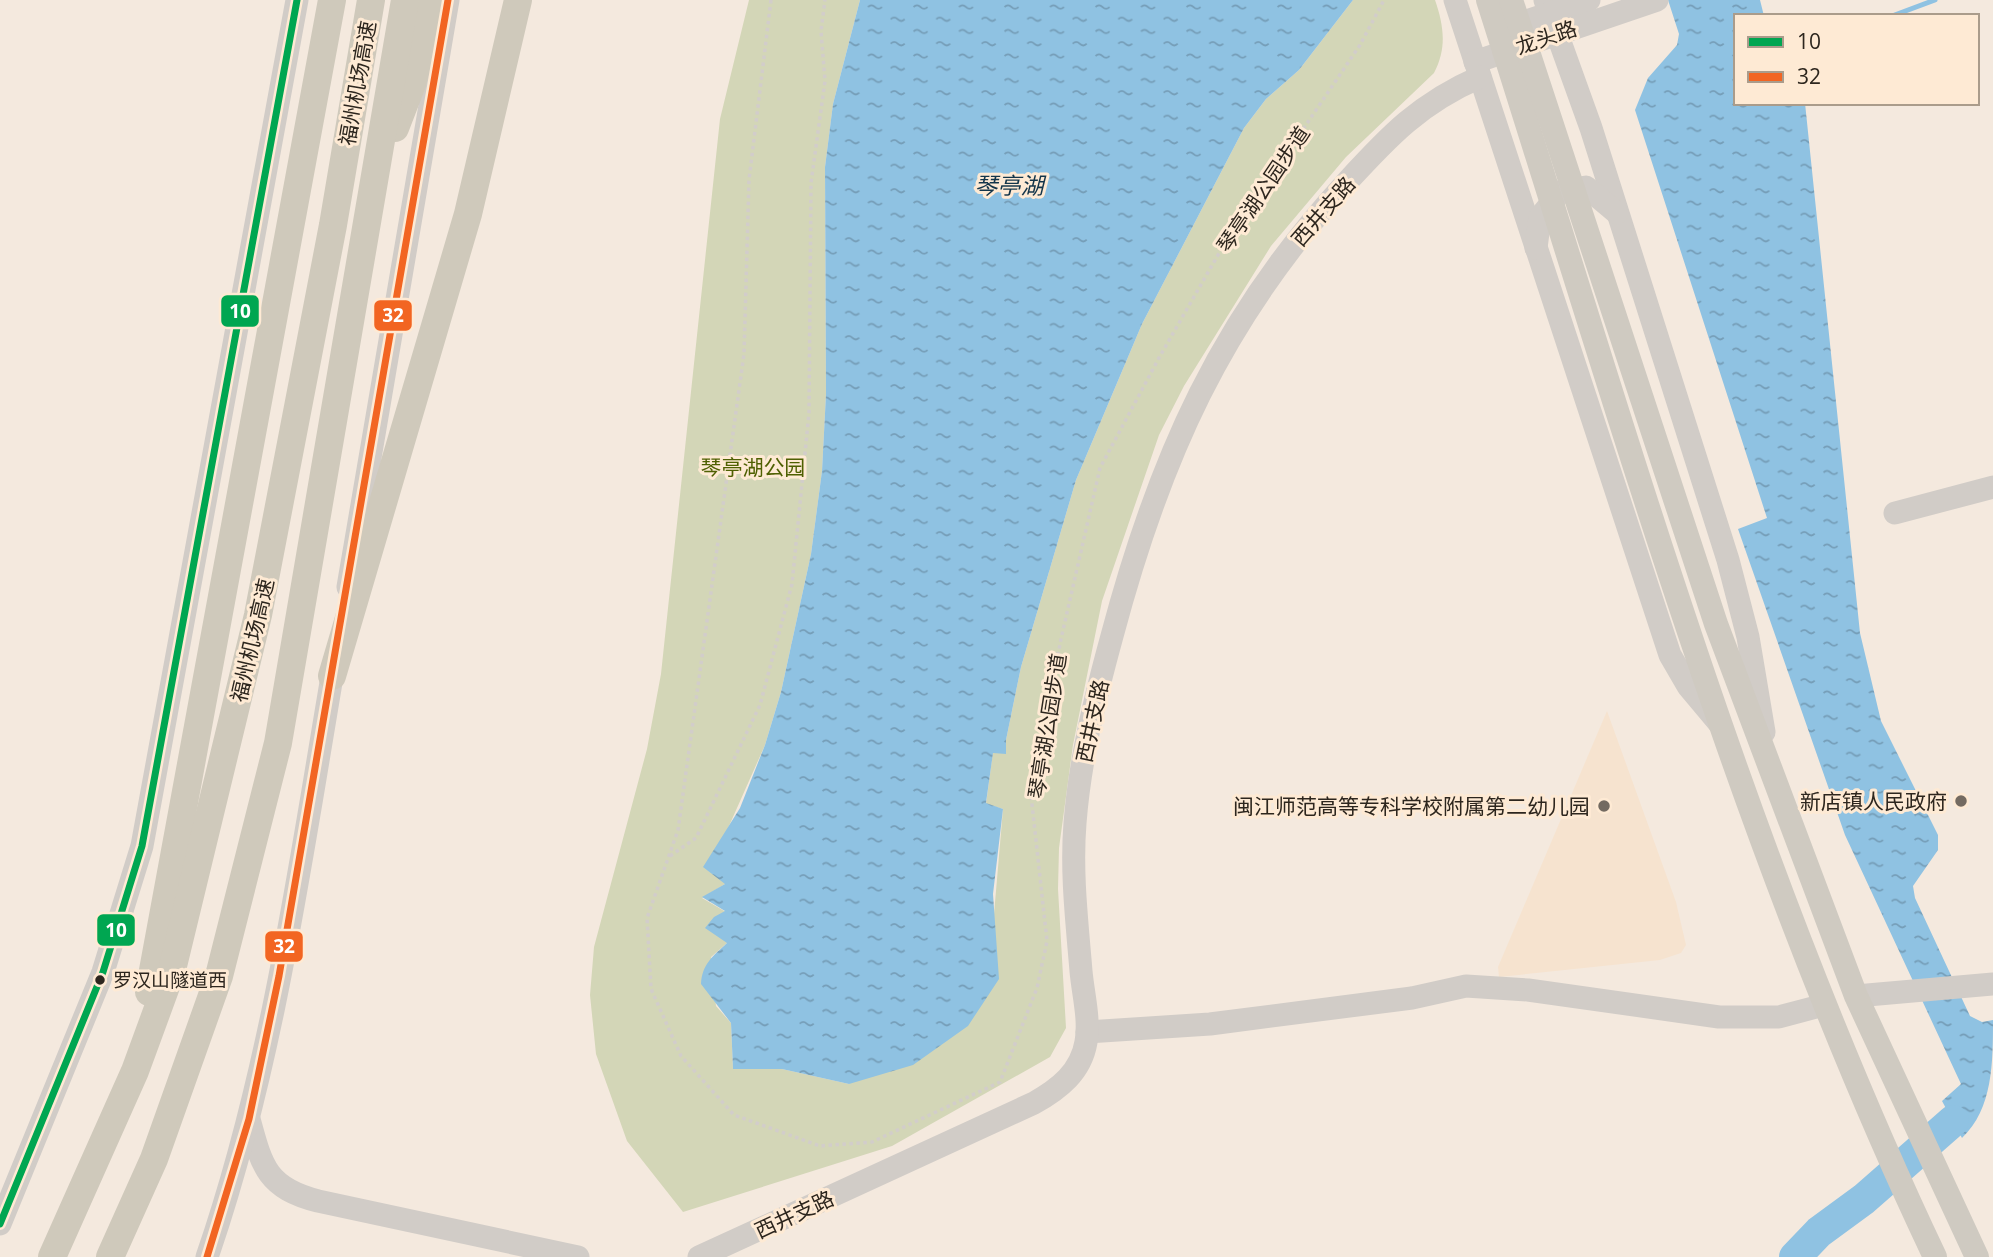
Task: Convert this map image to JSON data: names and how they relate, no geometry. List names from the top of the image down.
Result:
{
  "streets": {
    "highway": ["福州机场高速"],
    "main road": ["龙头路", "西井支路"],
    "path": ["琴亭湖公园步道"]
  },
  "crossings": [
    ["龙头路", "西井支路"]
  ],
  "water": ["琴亭湖"],
  "parks": ["琴亭湖公园"],
  "places": ["新店镇人民政府", "闽江师范高等专科学校附属第二幼儿园", "罗汉山隧道西"],
  "lines": ["transit line 10", "transit line 32"],
  "legend": ["10", "32"]
}
